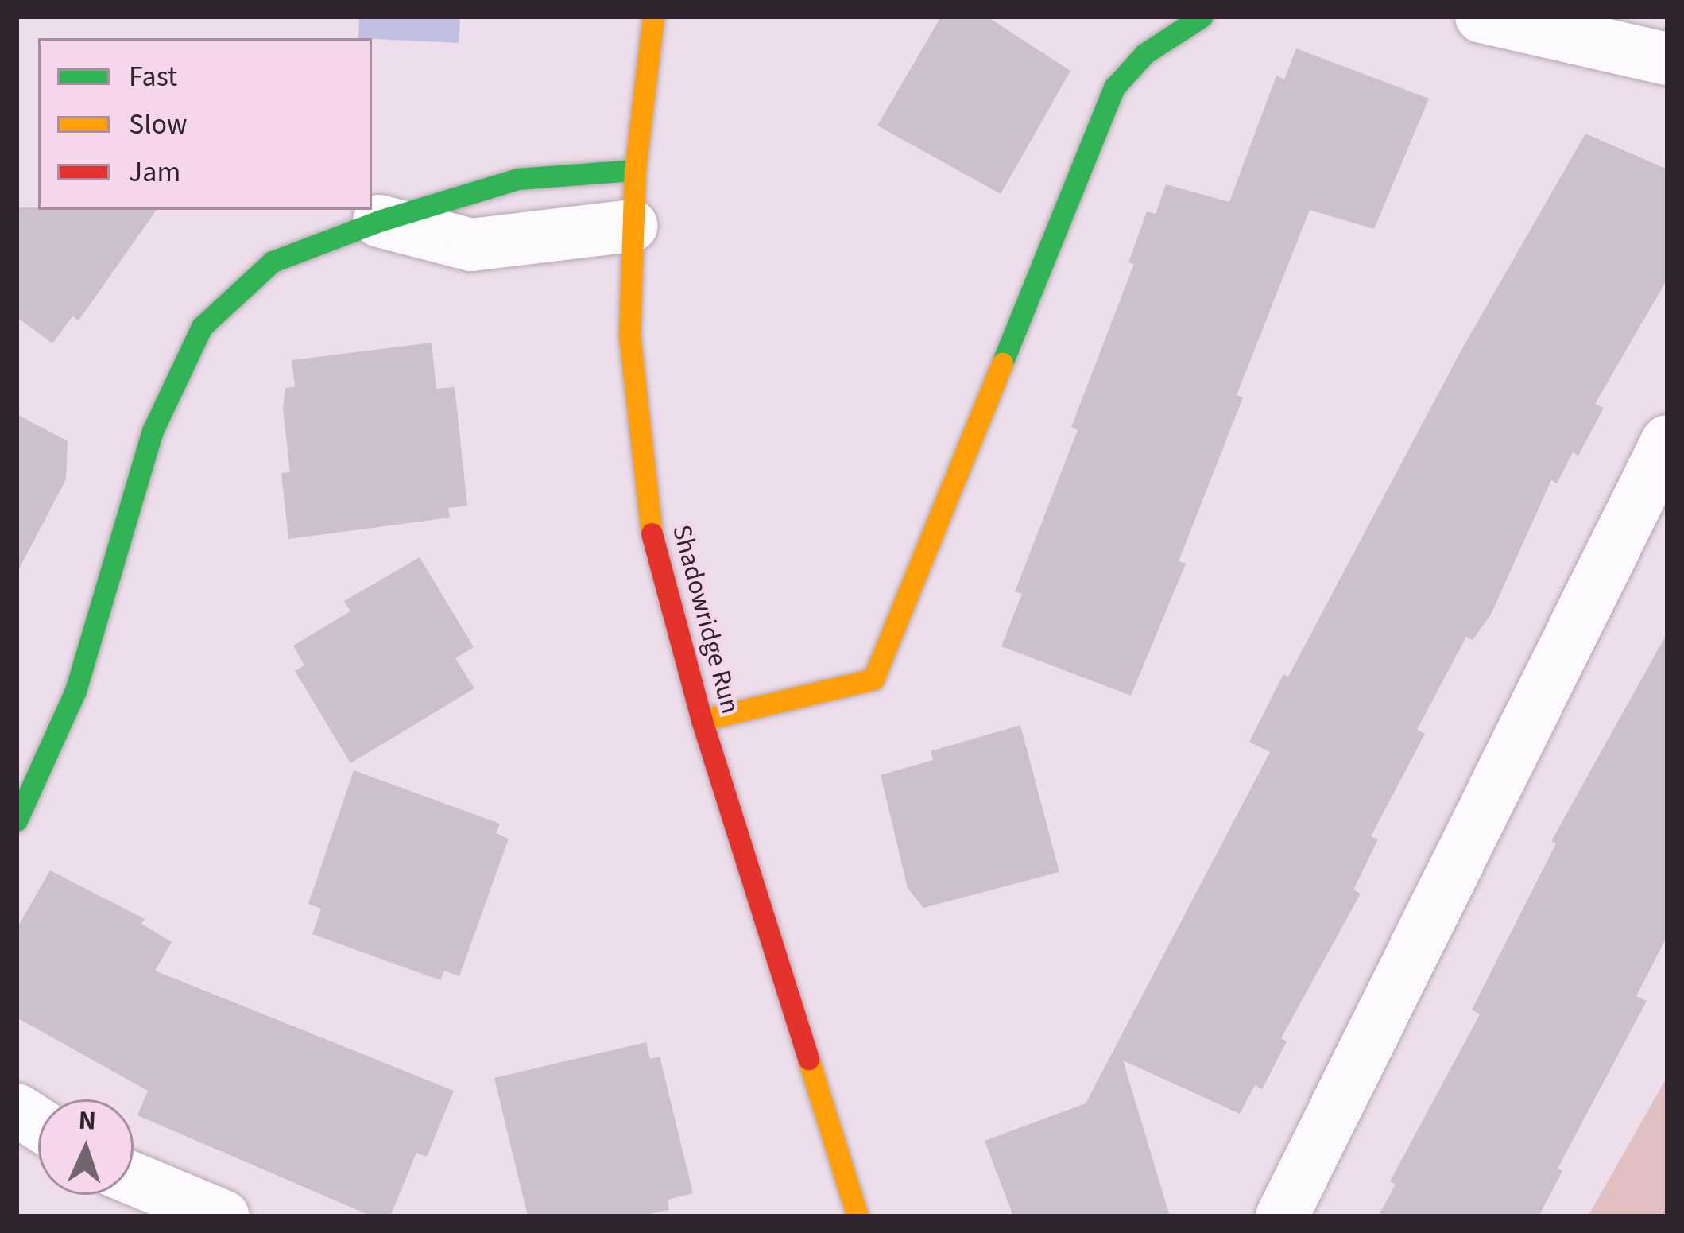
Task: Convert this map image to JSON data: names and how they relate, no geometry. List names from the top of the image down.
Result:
{
  "streets": {
    "street": ["Shadowridge Run"]
  },
  "legend": ["Fast", "Slow", "Jam"],
  "north": "top"
}
